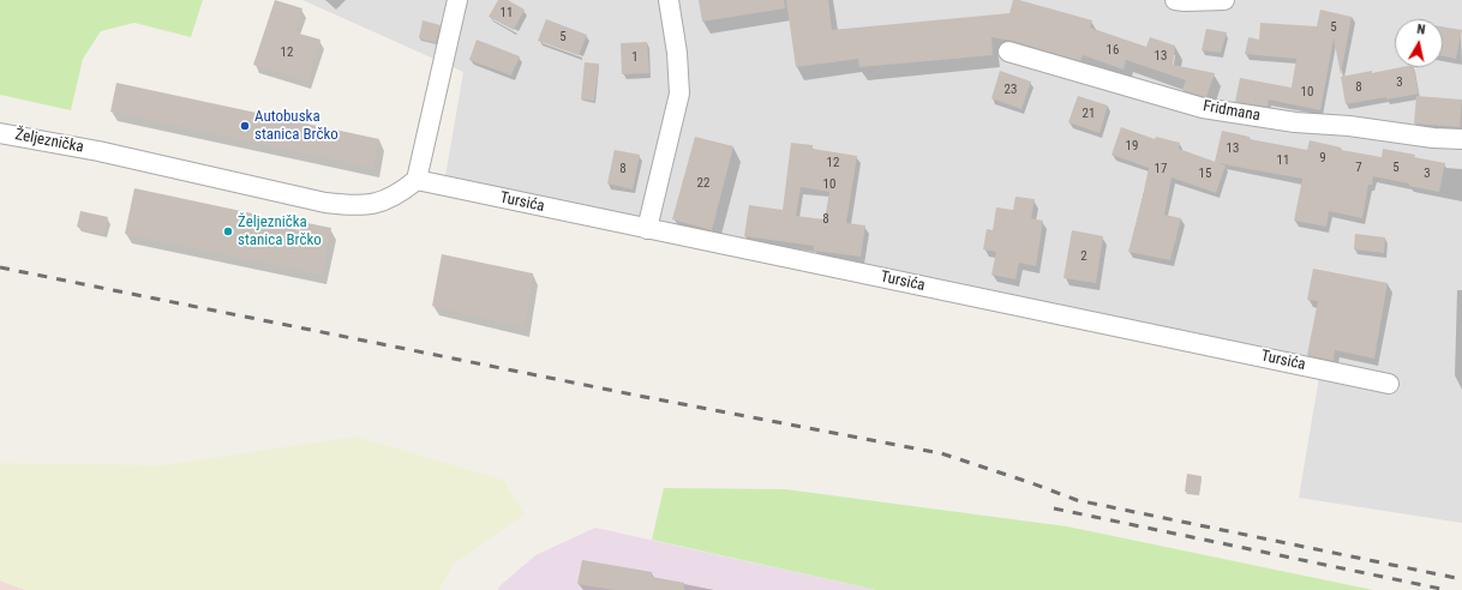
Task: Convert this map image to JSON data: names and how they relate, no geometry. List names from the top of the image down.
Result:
{
  "streets": {
    "street": ["Fridmana", "Željeznička", "Tursića"]
  },
  "crossings": [
    ["Željeznička", "Tursića"]
  ],
  "places": ["Autobuska stanica Brčko", "Željeznička stanica Brčko"],
  "house_numbers": [
    "11",
    "5",
    "5",
    "16",
    "12",
    "13",
    "1",
    "3",
    "8",
    "23",
    "10",
    "21",
    "19",
    "13",
    "9",
    "11",
    "12",
    "7",
    "5",
    "8",
    "17",
    "15",
    "3",
    "22",
    "10",
    "8",
    "2"
  ],
  "north": "top"
}
